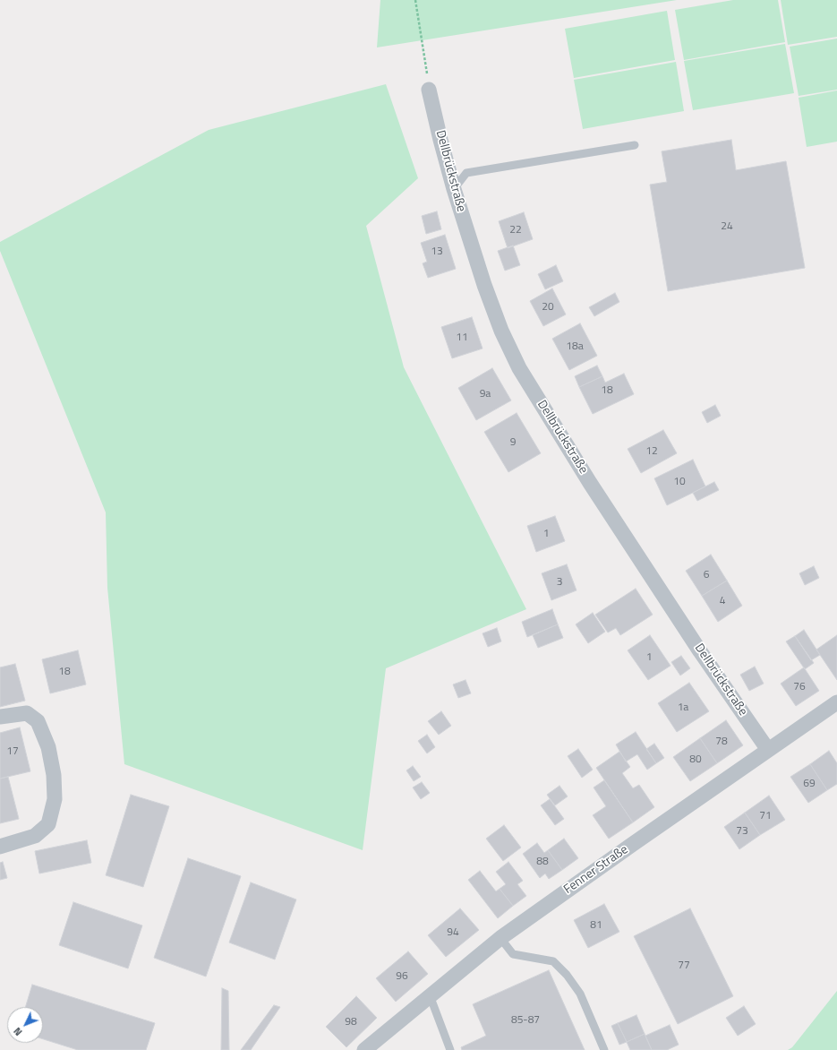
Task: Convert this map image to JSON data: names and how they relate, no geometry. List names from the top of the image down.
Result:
{
  "streets": {
    "street": ["Dellbrückstraße", "Fenner Straße"]
  },
  "crossings": [
    ["Dellbrückstraße", "Fenner Straße"]
  ],
  "house_numbers": [
    "24",
    "22",
    "13",
    "20",
    "11",
    "18a",
    "18",
    "9a",
    "9",
    "12",
    "10",
    "1",
    "6",
    "3",
    "4",
    "1",
    "18",
    "76",
    "1a",
    "78",
    "17",
    "80",
    "69",
    "71",
    "73",
    "88",
    "81",
    "94",
    "77",
    "96",
    "85-87",
    "98"
  ],
  "north": "bottom left"
}
